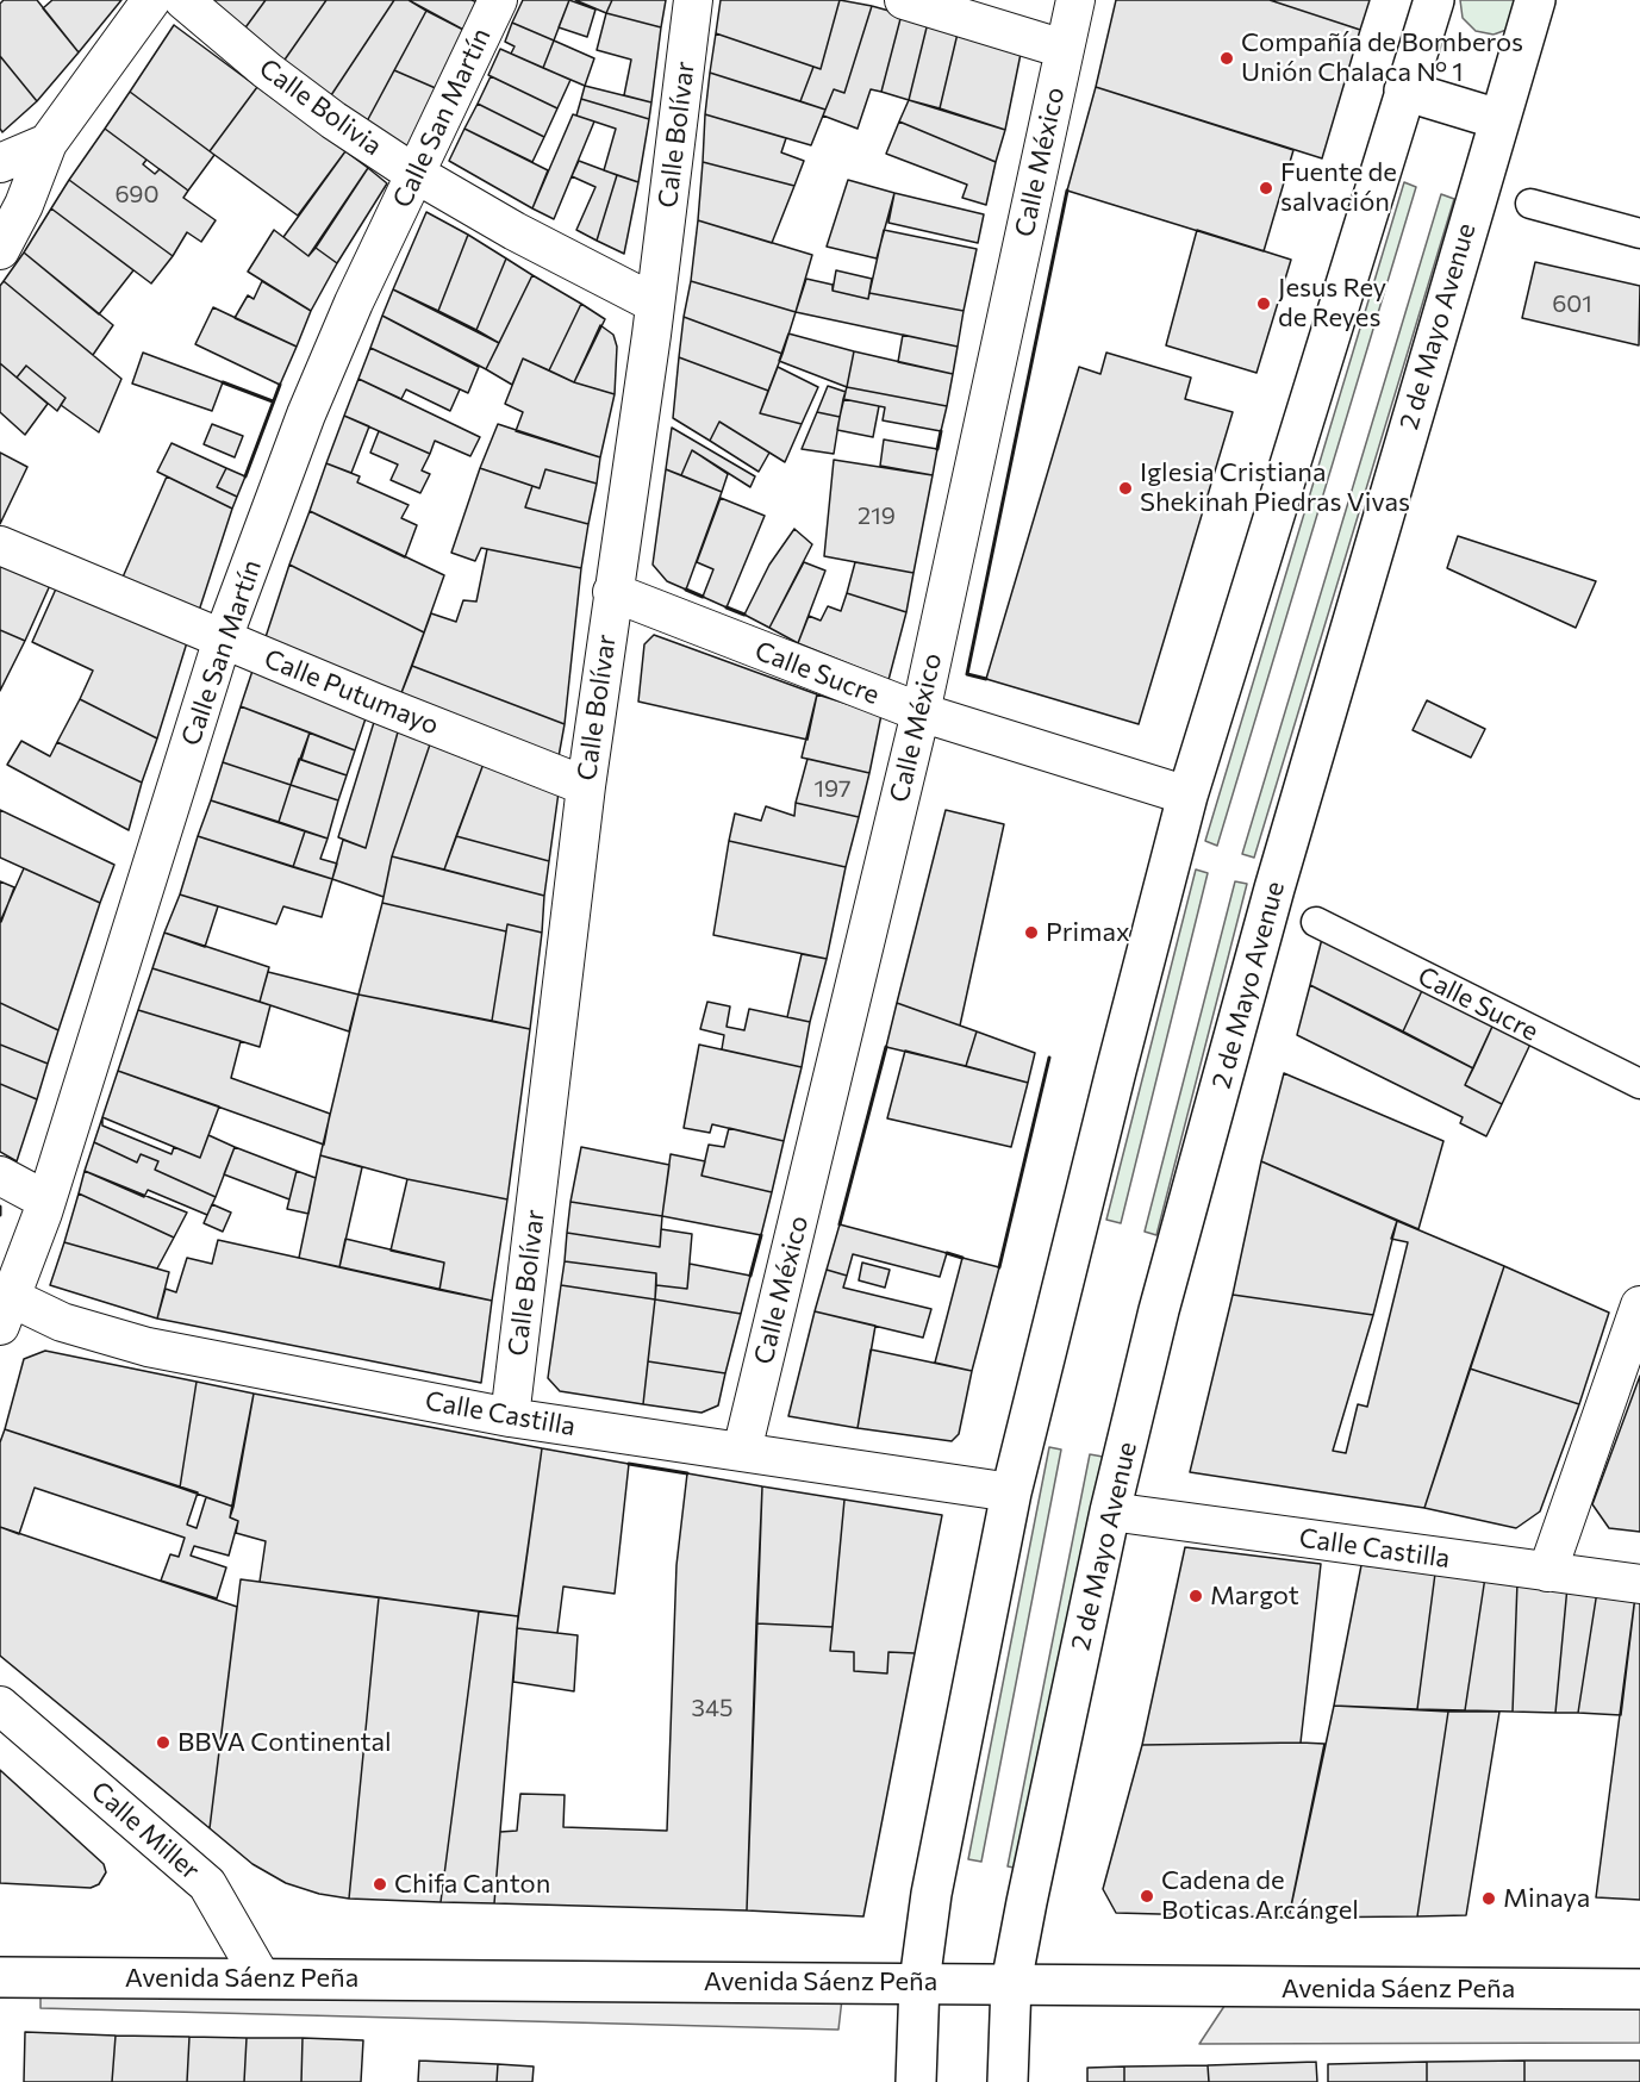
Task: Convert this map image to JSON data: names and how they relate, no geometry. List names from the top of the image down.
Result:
{
  "streets": {
    "main road": ["2 de Mayo Avenue", "Avenida Sáenz Peña"],
    "street": [
      "Calle Bolivia",
      "Calle San Martín",
      "Calle Bolívar",
      "Calle México",
      "Calle Sucre",
      "Calle Putumayo",
      "Calle Castilla",
      "Calle Miller"
    ]
  },
  "crossings": [
    ["Calle Bolivia", "Calle San Martín"],
    ["Calle Bolivia", "Calle Bolívar"],
    ["Calle San Martín", "Calle Putumayo"],
    ["Calle San Martín", "Calle Castilla"],
    ["Calle Bolívar", "Calle Sucre"],
    ["Calle Bolívar", "Calle Putumayo"],
    ["Calle Bolívar", "Calle Castilla"],
    ["Calle México", "Calle Sucre"],
    ["Calle México", "Calle Castilla"],
    ["2 de Mayo Avenue", "Calle Castilla"],
    ["2 de Mayo Avenue", "Avenida Sáenz Peña"],
    ["Calle Miller", "Avenida Sáenz Peña"]
  ],
  "places": [
    "Compañía de Bomberos Unión Chalaca Nº 1",
    "Fuente de salvación",
    "Jesus Rey de Reyes",
    "Iglesia Cristiana Shekinah Piedras Vivas",
    "Primax",
    "Margot",
    "BBVA Continental",
    "Chifa Canton",
    "Cadena de Boticas Arcángel",
    "Minaya"
  ],
  "house_numbers": [
    "690",
    "601",
    "219",
    "197",
    "345"
  ]
}
